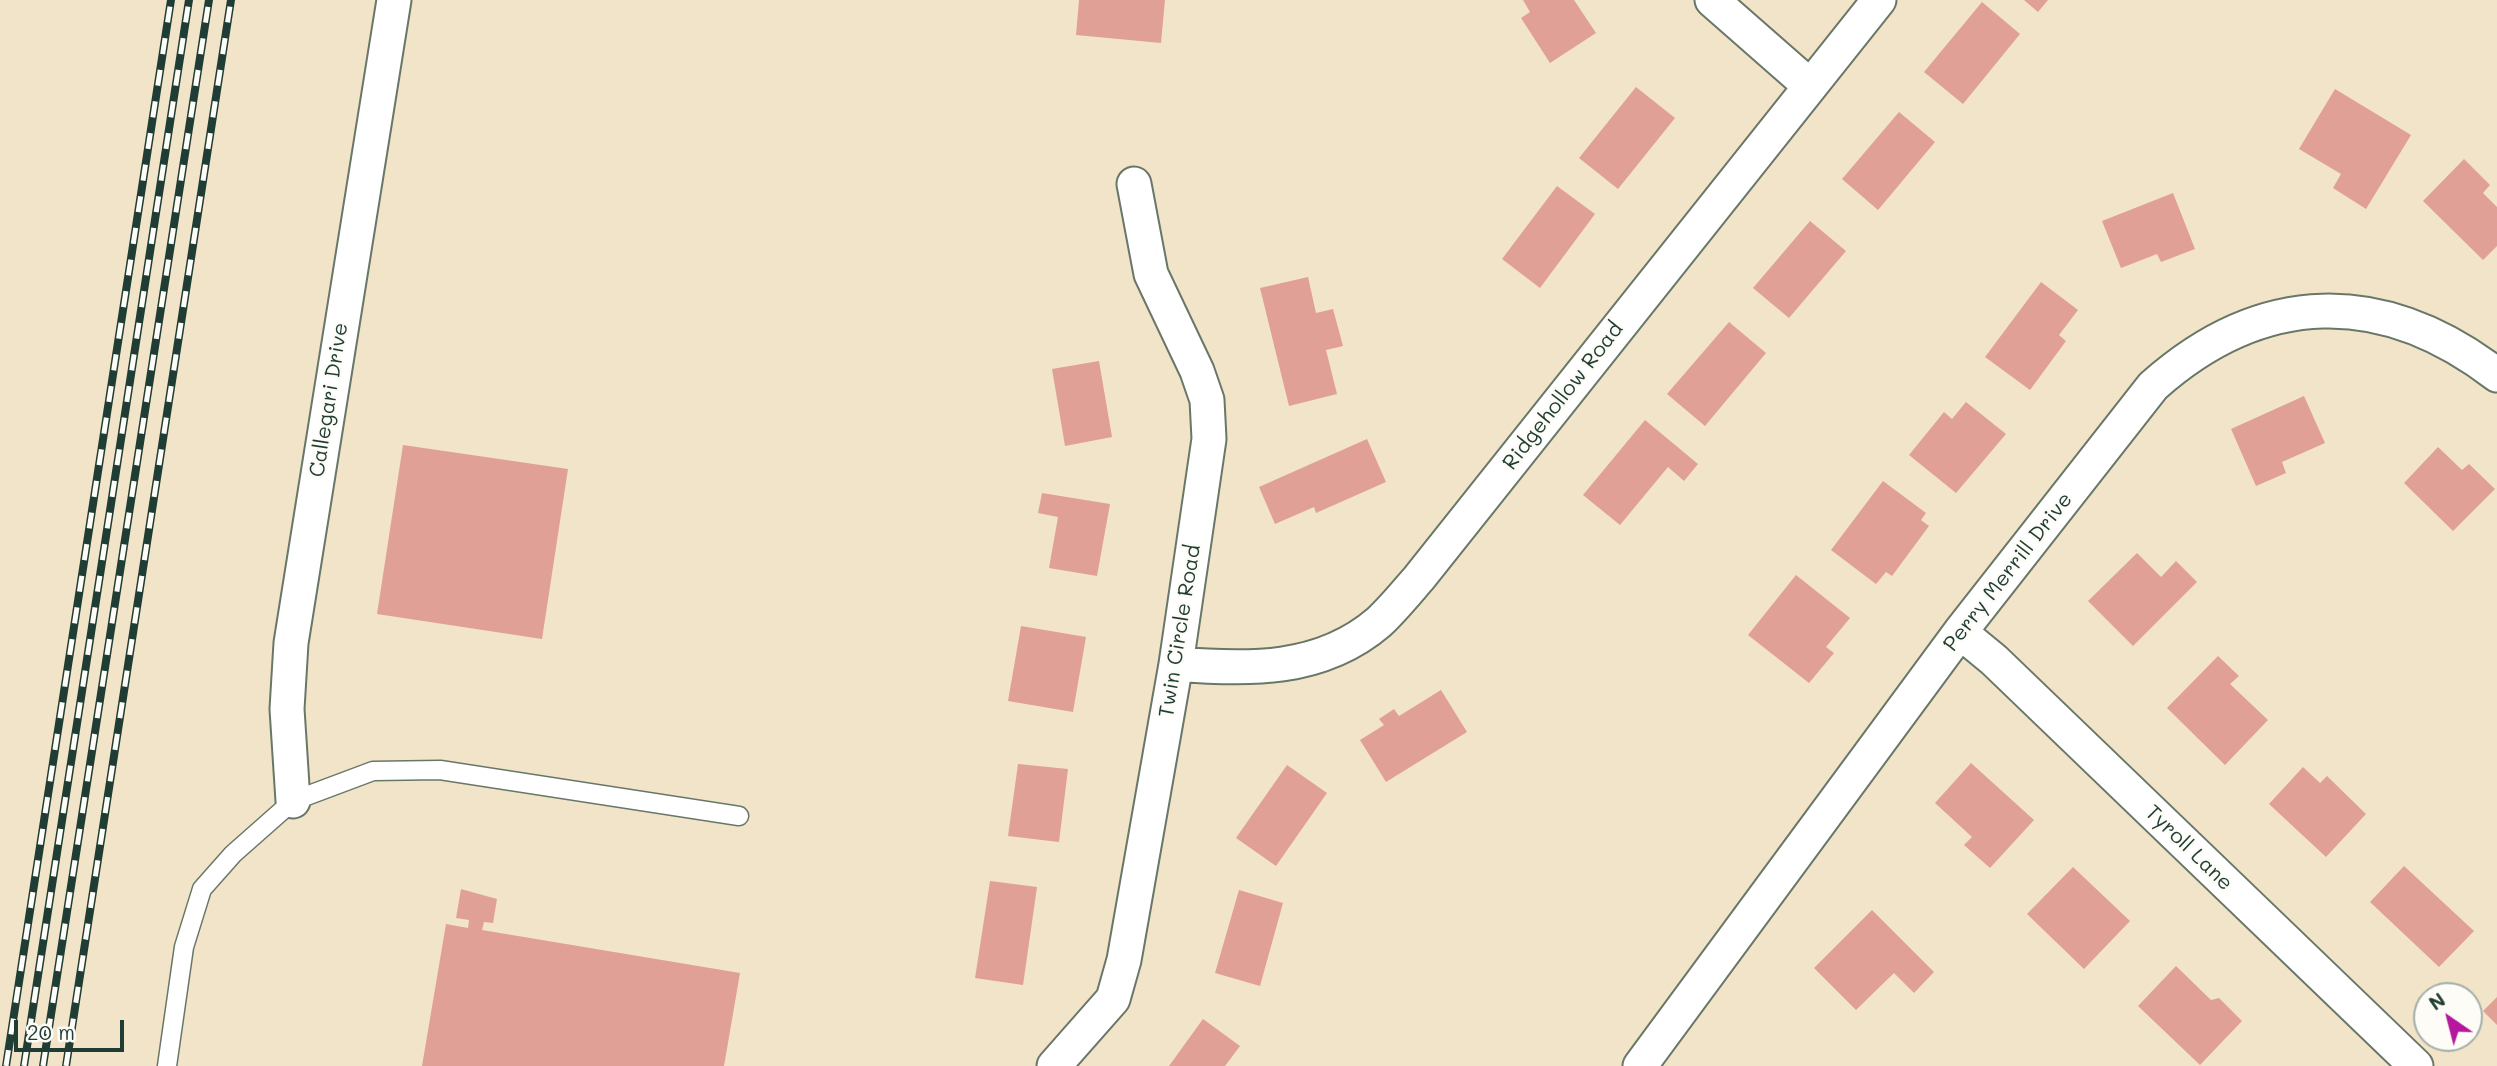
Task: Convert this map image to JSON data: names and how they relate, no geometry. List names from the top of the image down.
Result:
{
  "streets": {
    "street": [
      "Ridgehollow Road",
      "Callegari Drive",
      "Perry Merrill Drive",
      "Twin Circle Road",
      "Tyroll Lane"
    ]
  },
  "crossings": [
    ["Ridgehollow Road", "Twin Circle Road"],
    ["Perry Merrill Drive", "Tyroll Lane"]
  ],
  "scale_bar": "20 m",
  "north": "top left"
}
